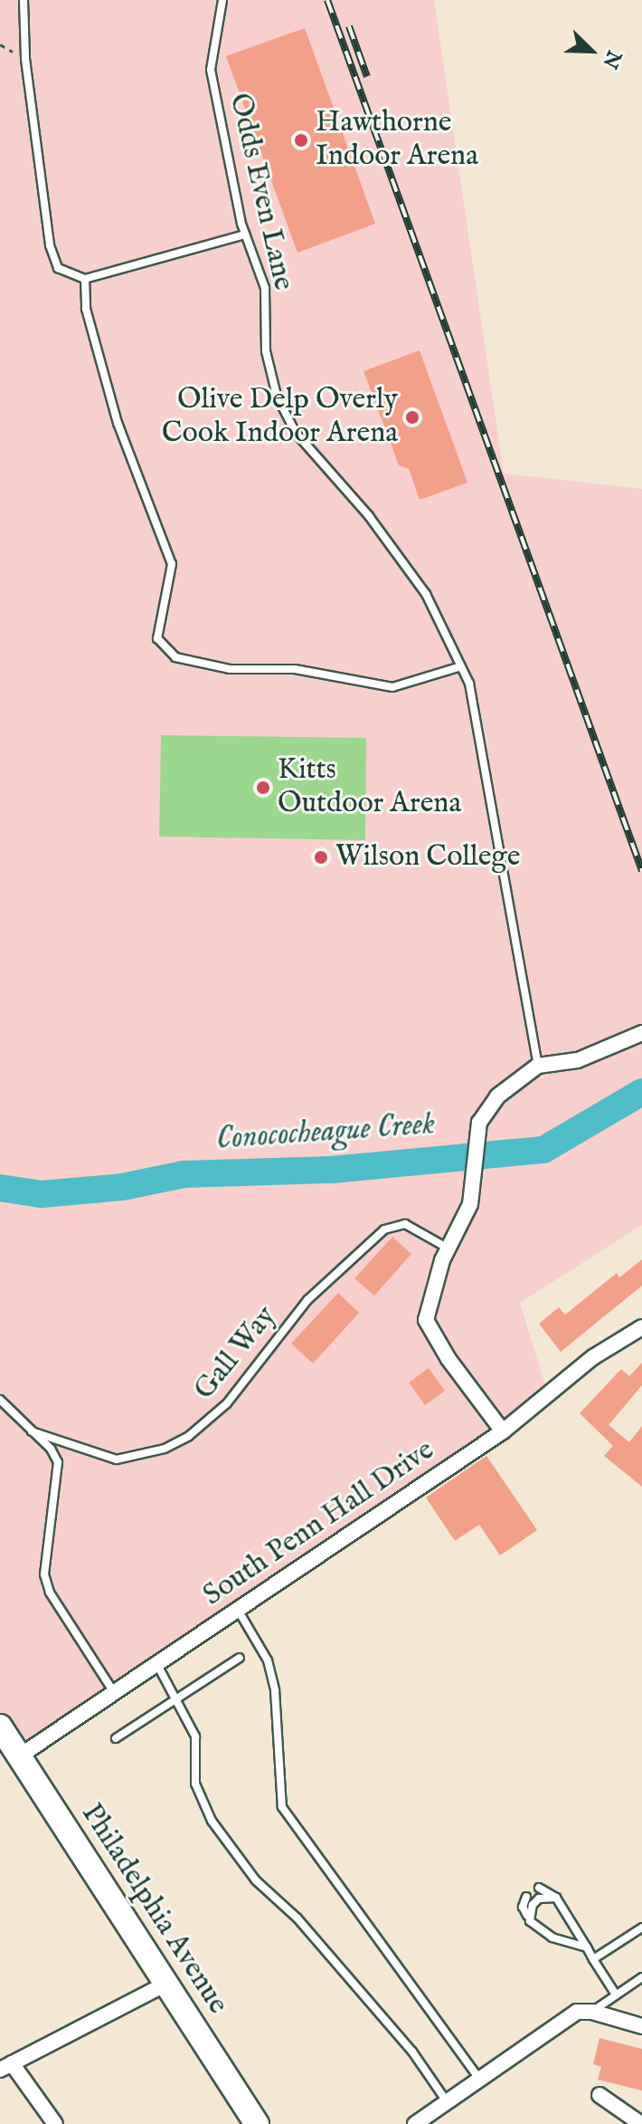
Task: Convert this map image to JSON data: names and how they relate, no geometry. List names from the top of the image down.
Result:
{
  "streets": {
    "main road": ["Philadelphia Avenue"],
    "street": ["South Penn Hall Drive"],
    "lane": ["Odds Even Lane", "Gall Way"]
  },
  "crossings": [
    ["South Penn Hall Drive", "Philadelphia Avenue"]
  ],
  "water": ["Conococheague Creek"],
  "places": [
    "Hawthorne Indoor Arena",
    "Olive Delp Overly Cook Indoor Arena",
    "Kitts Outdoor Arena",
    "Wilson College"
  ],
  "north": "bottom right"
}
